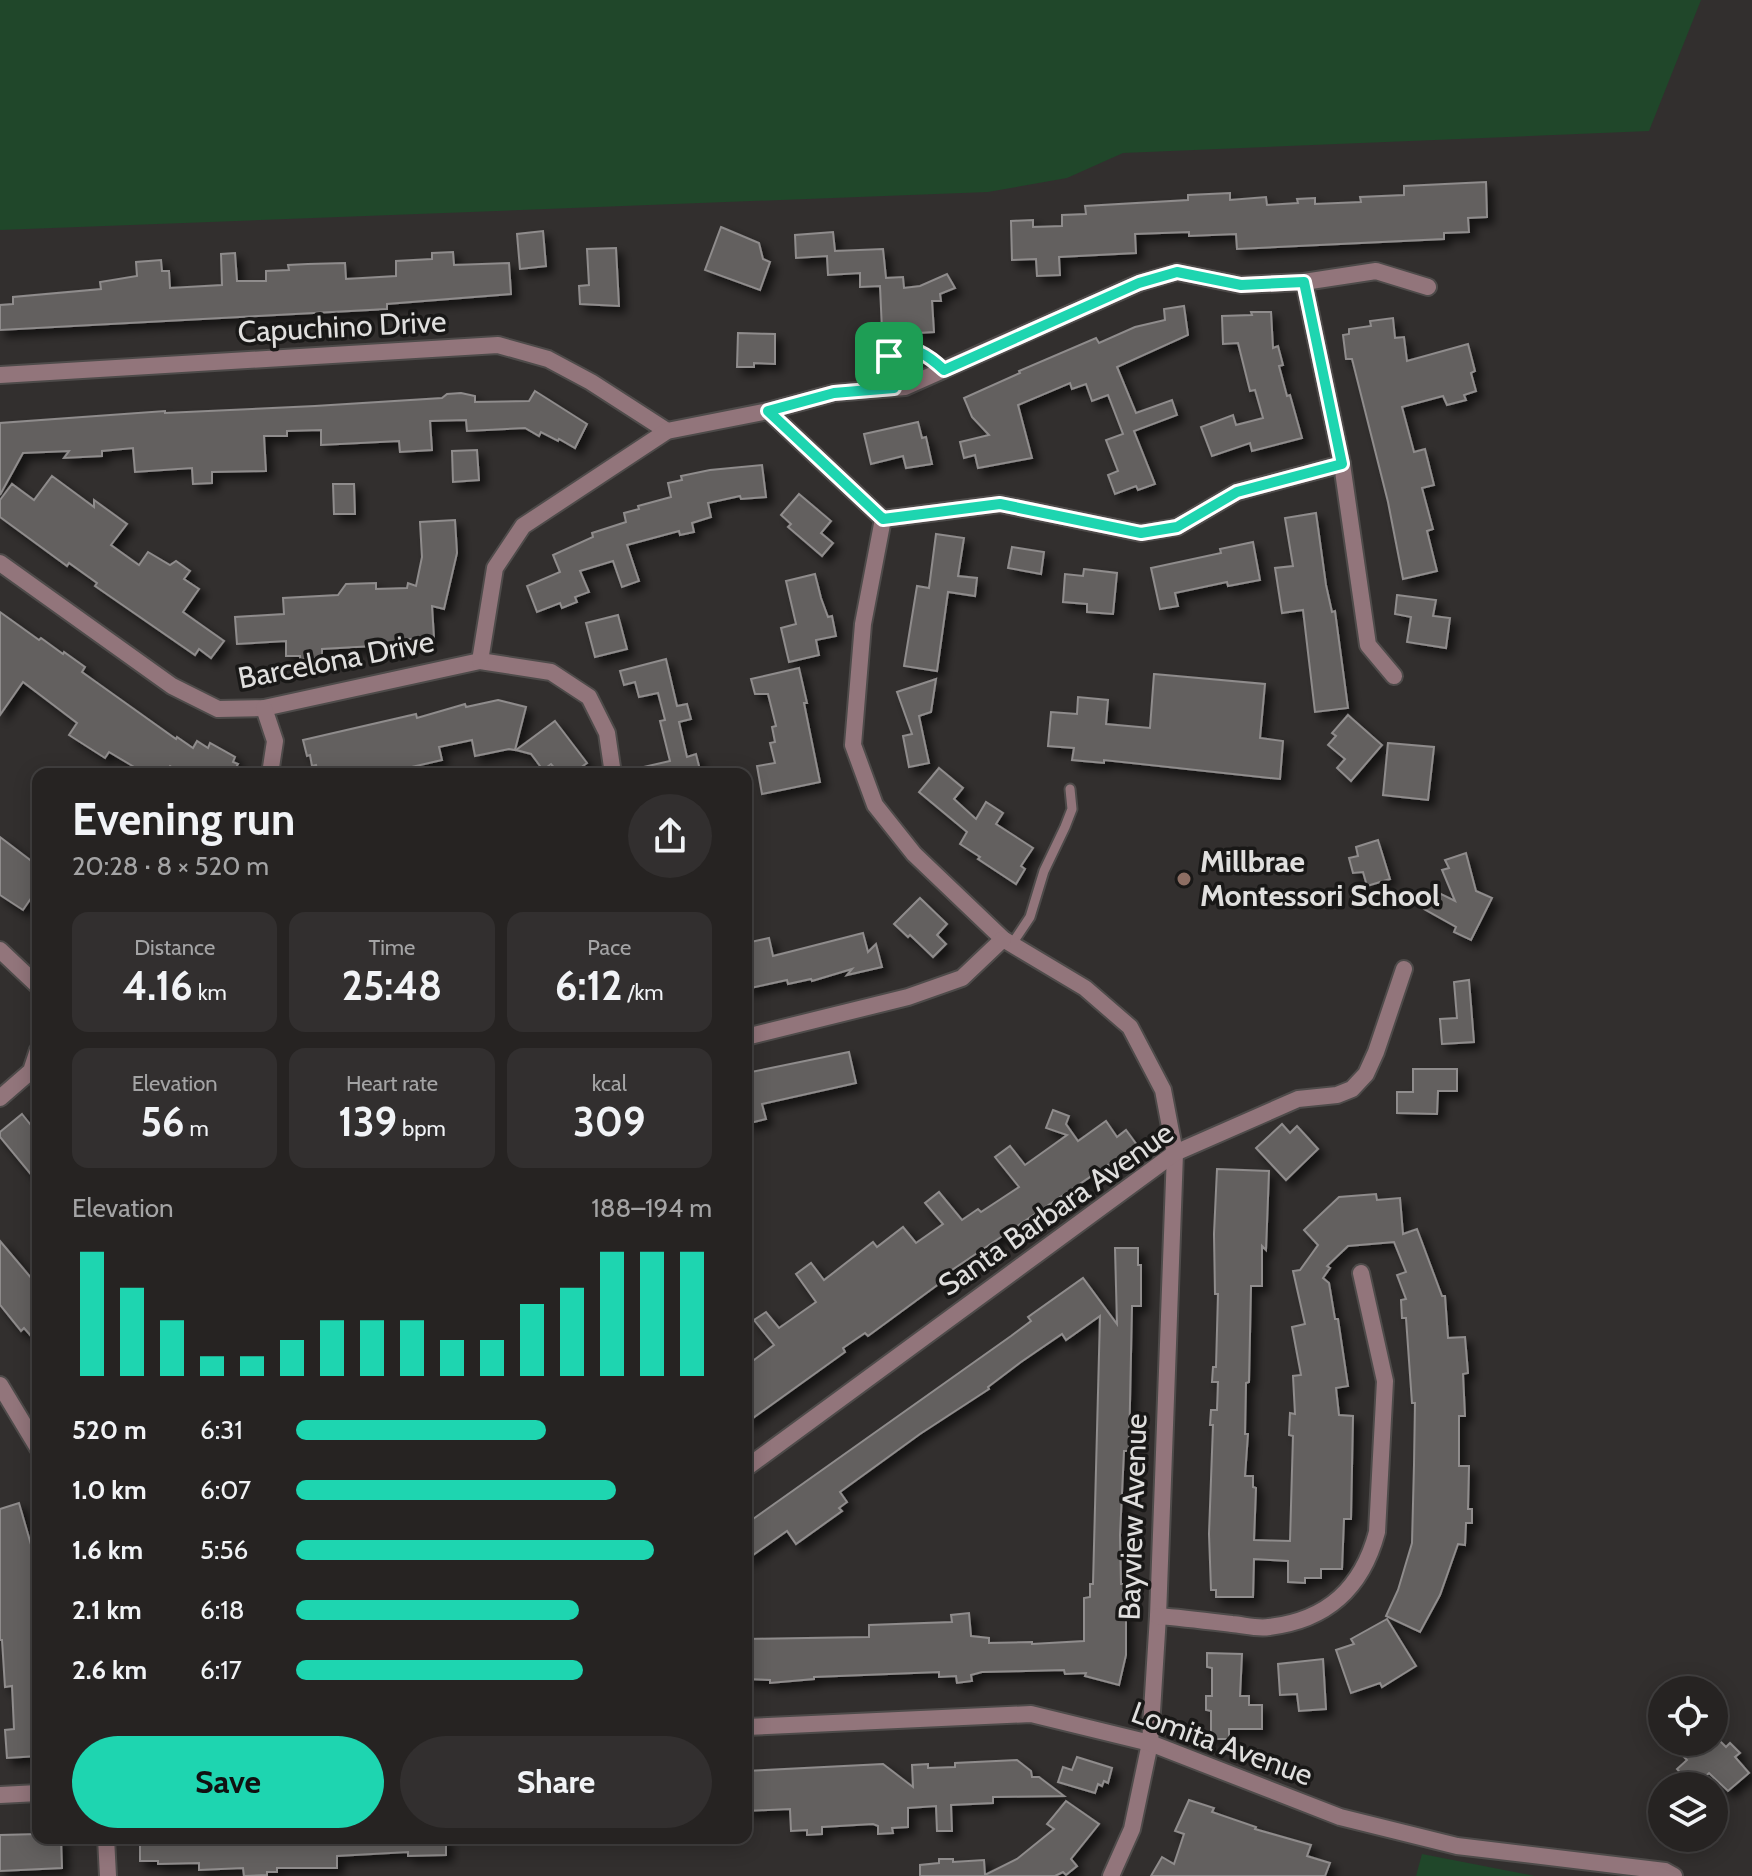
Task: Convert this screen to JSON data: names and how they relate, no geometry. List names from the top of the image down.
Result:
{
  "streets": {
    "street": [
      "Capuchino Drive",
      "Barcelona Drive",
      "Santa Barbara Avenue",
      "Bayview Avenue",
      "Lomita Avenue"
    ]
  },
  "crossings": [
    ["Santa Barbara Avenue", "Bayview Avenue"],
    ["Bayview Avenue", "Lomita Avenue"]
  ],
  "places": ["Millbrae Montessori School"],
  "page": {
    "heading": ["Evening run", "20:28 · 8 × 520 m"],
    "stats": [
      ["Distance", "4.16 km"],
      ["Time", "25:48"],
      ["Pace", "6:12 /km"],
      ["Elevation", "56 m"],
      ["Heart rate", "139 bpm"],
      ["kcal", "309"]
    ],
    "chart": ["Elevation", "188–194 m"],
    "list": [
      {
        "name": "520 m",
        "note": "6:31"
      },
      {
        "name": "1.0 km",
        "note": "6:07"
      },
      {
        "name": "1.6 km",
        "note": "5:56"
      },
      {
        "name": "2.1 km",
        "note": "6:18"
      },
      {
        "name": "2.6 km",
        "note": "6:17"
      }
    ],
    "buttons": ["Save", "Share"]
  }
}
